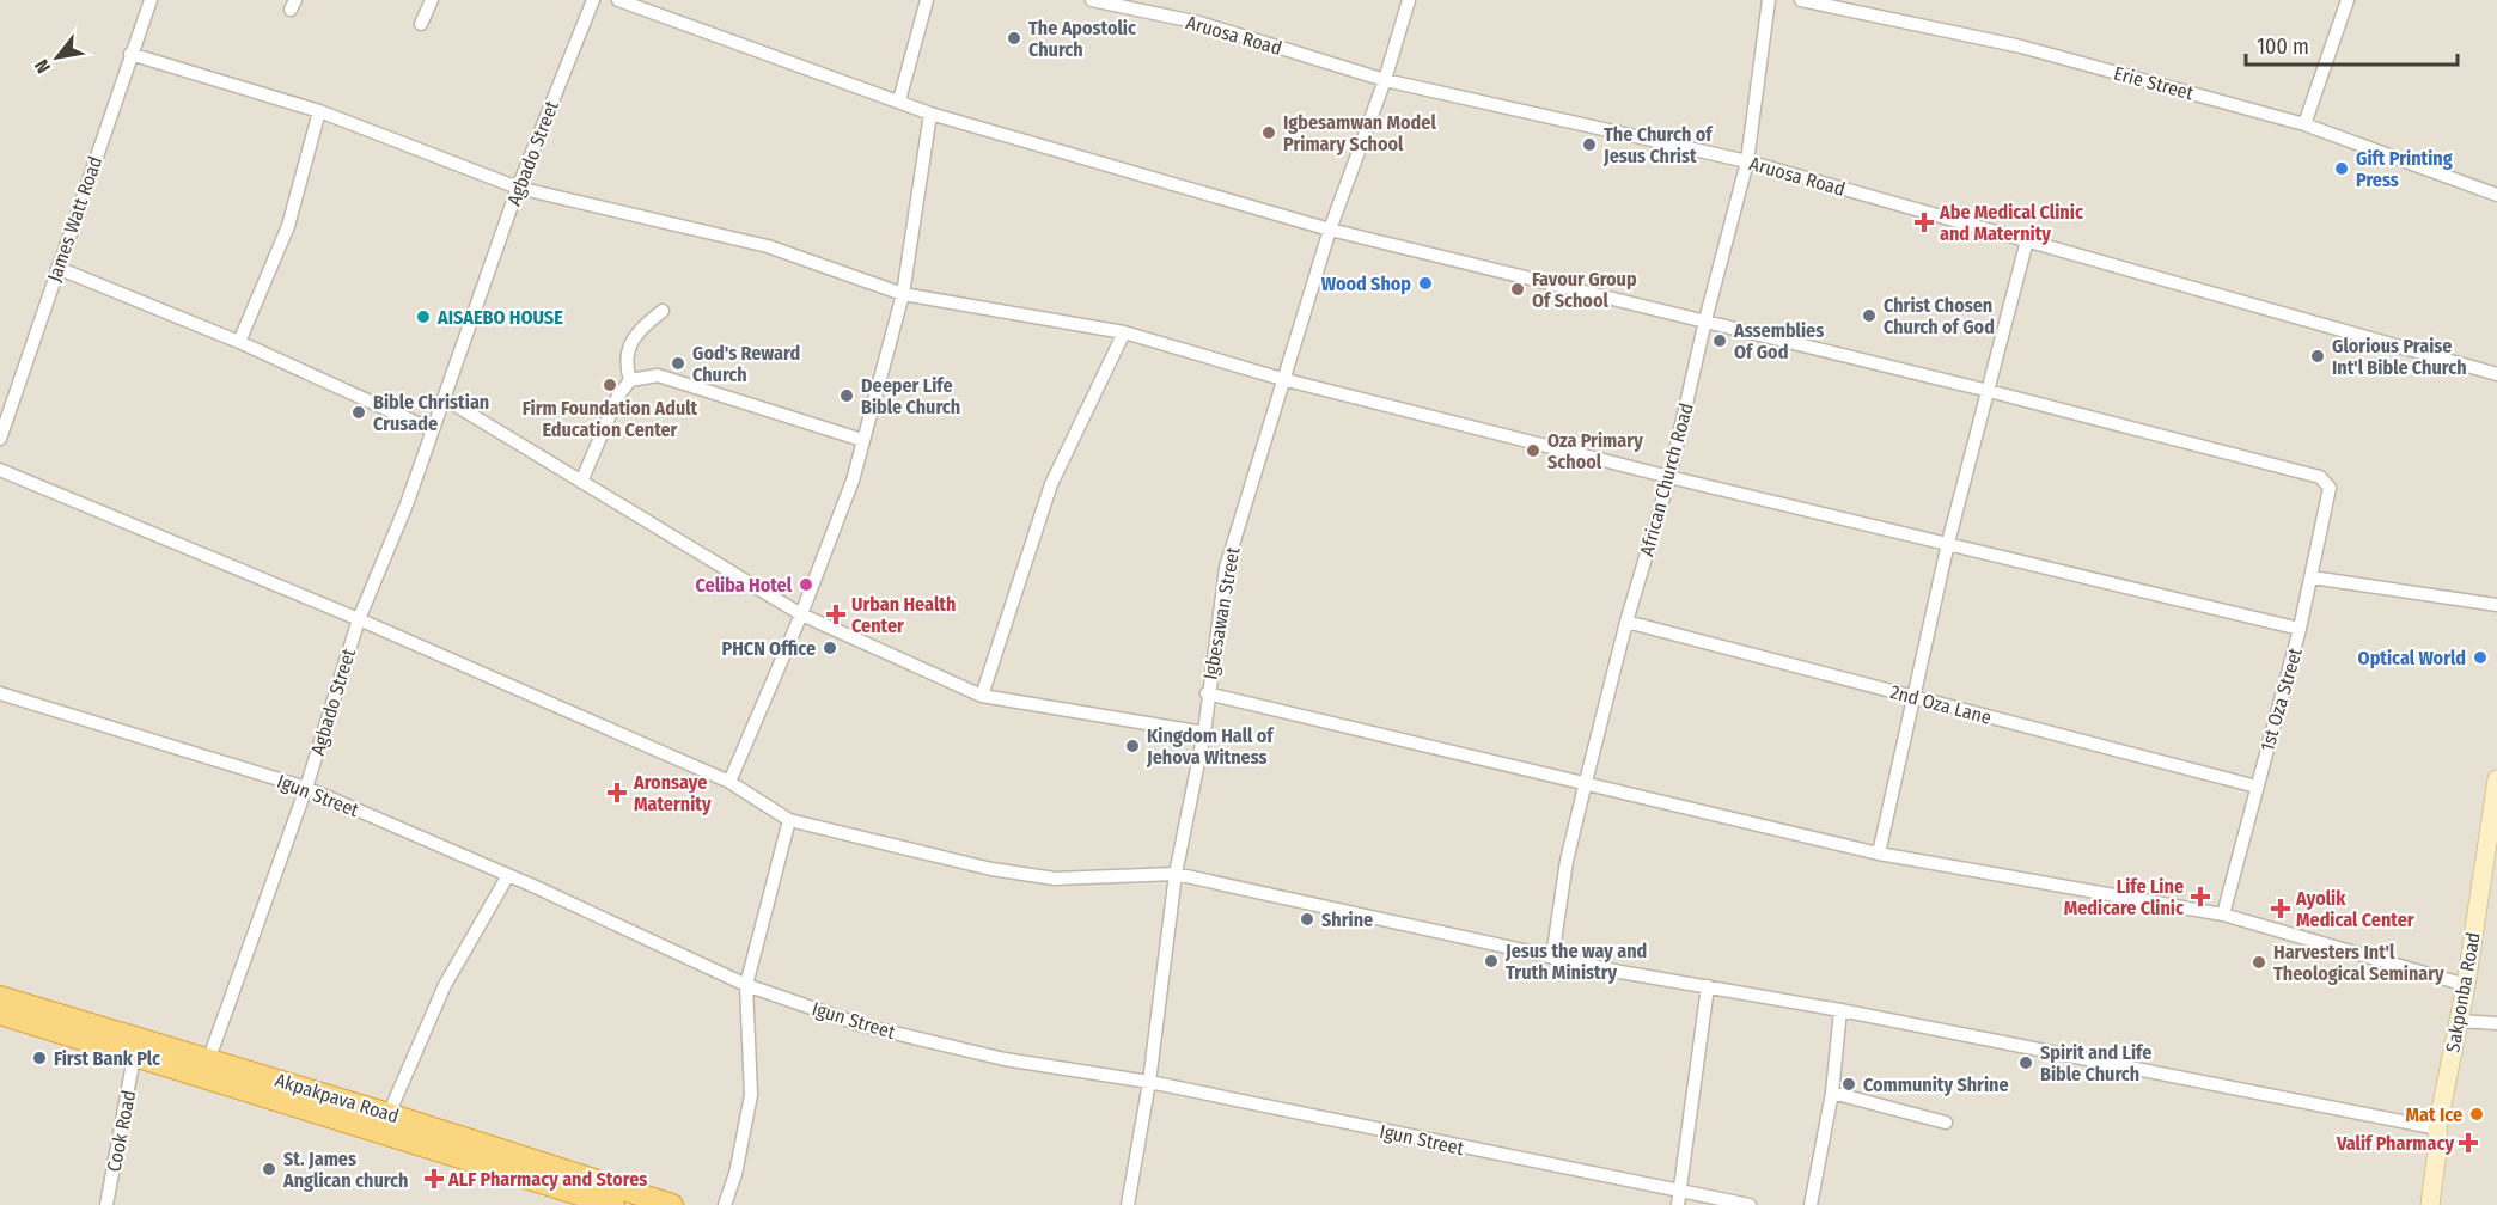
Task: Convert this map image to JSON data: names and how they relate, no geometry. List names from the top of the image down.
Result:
{
  "streets": {
    "highway": ["Akpakpava Road"],
    "main road": ["Sakponba Road"],
    "street": [
      "Aruosa Road",
      "Erie Street",
      "Agbado Street",
      "James Watt Road",
      "African Church Road",
      "Igbesawan Street",
      "1st Oza Street",
      "2nd Oza Lane",
      "Igun Street",
      "Cook Road"
    ]
  },
  "crossings": [
    ["Aruosa Road", "African Church Road"],
    ["Aruosa Road", "Igbesawan Street"],
    ["Agbado Street", "Igun Street"],
    ["Agbado Street", "Akpakpava Road"],
    ["African Church Road", "2nd Oza Lane"],
    ["Igbesawan Street", "Igun Street"],
    ["1st Oza Street", "2nd Oza Lane"],
    ["Akpakpava Road", "Cook Road"]
  ],
  "places": {
    "other": [
      "The Apostolic Church",
      "Igbesamwan Model Primary School",
      "The Church of Jesus Christ",
      "Gift Printing Press",
      "Wood Shop",
      "Favour Group Of School",
      "Christ Chosen Church of God",
      "AISAEBO HOUSE",
      "Assemblies Of God",
      "Glorious Praise Int'l Bible Church",
      "God's Reward Church",
      "Firm Foundation Adult Education Center",
      "Deeper Life Bible Church",
      "Bible Christian Crusade",
      "Oza Primary School",
      "Celiba Hotel",
      "PHCN Office",
      "Optical World",
      "Kingdom Hall of Jehova Witness",
      "Shrine",
      "Jesus the way and Truth Ministry",
      "Harvesters Int'l Theological Seminary",
      "First Bank Plc",
      "Spirit and Life Bible Church",
      "Community Shrine",
      "Mat Ice",
      "St. James Anglican church"
    ],
    "health": [
      "Abe Medical Clinic and Maternity",
      "Urban Health Center",
      "Aronsaye Maternity",
      "Life Line Medicare Clinic",
      "Ayolik Medical Center",
      "Valif Pharmacy",
      "ALF Pharmacy and Stores"
    ]
  },
  "scale_bar": "100 m",
  "north": "bottom left"
}
